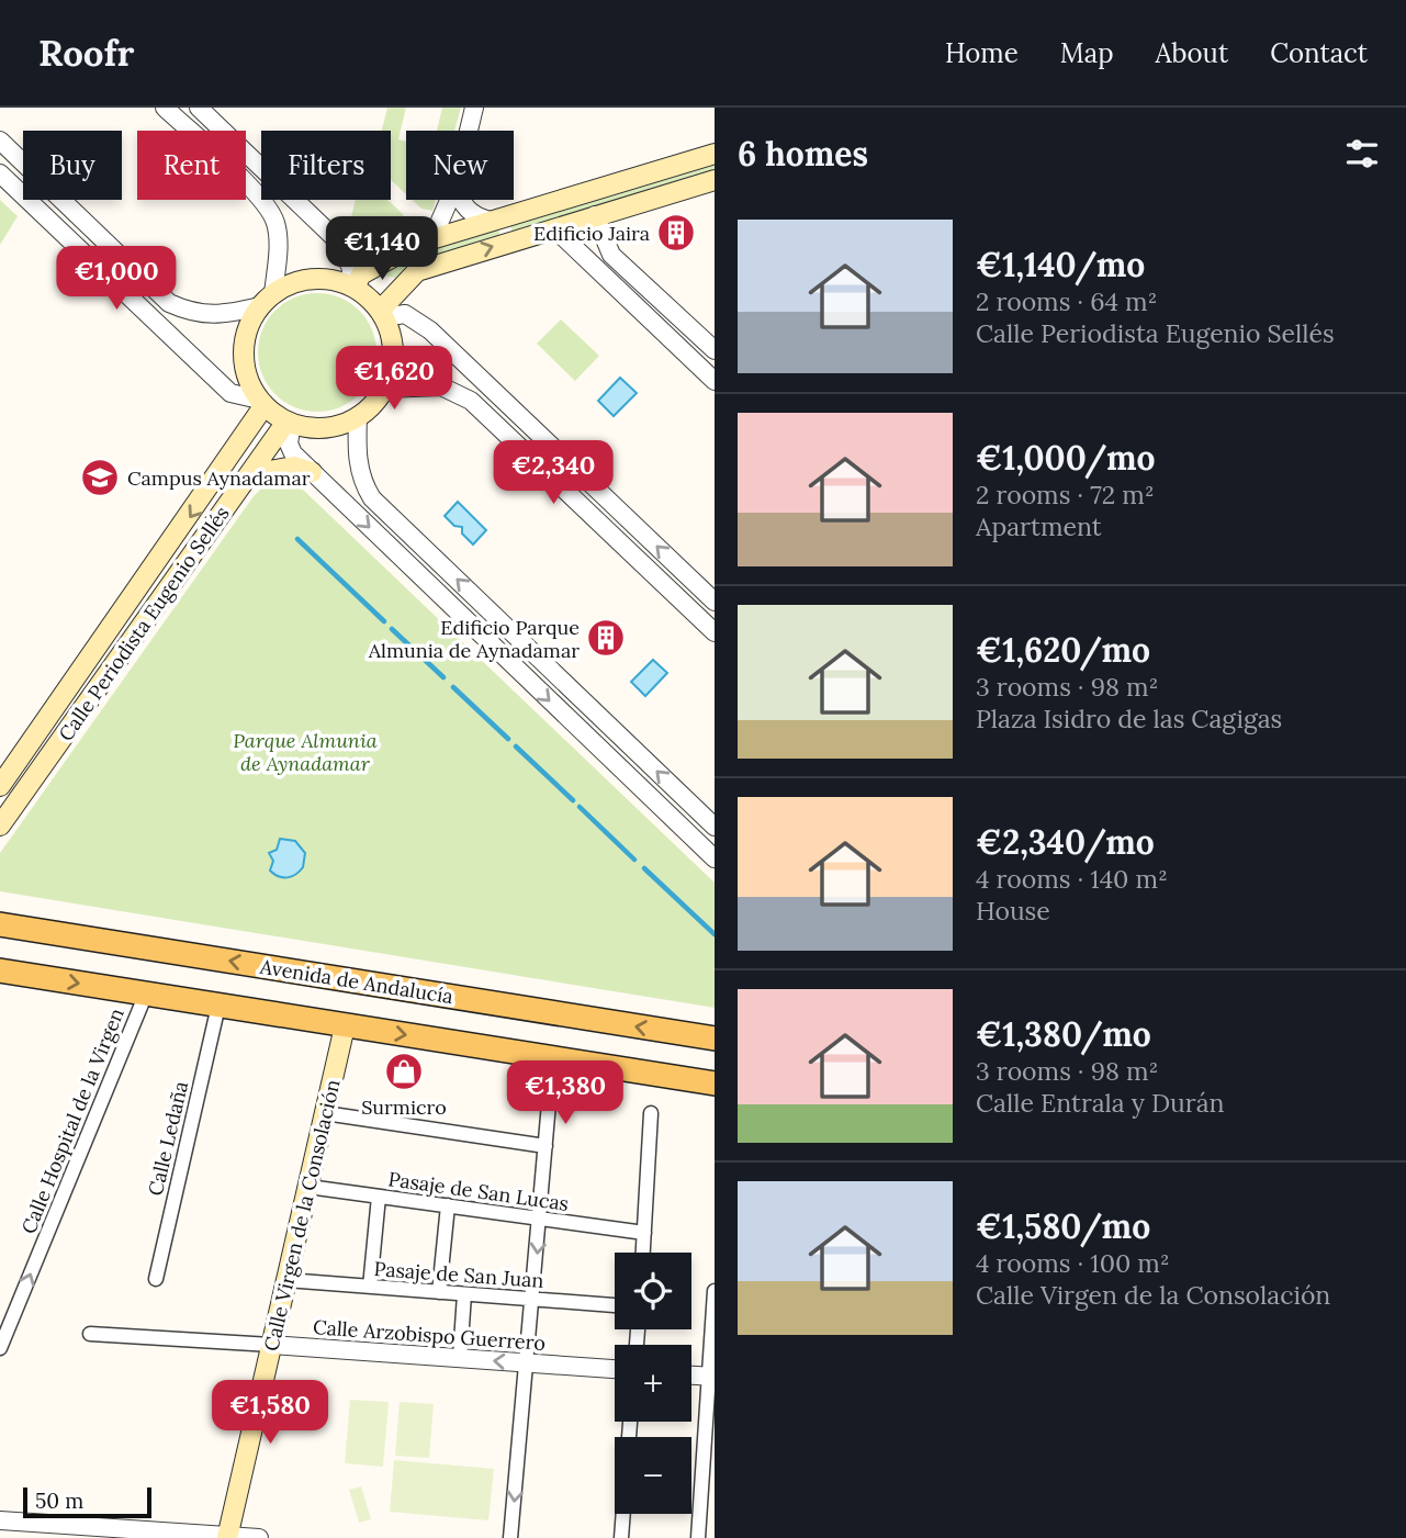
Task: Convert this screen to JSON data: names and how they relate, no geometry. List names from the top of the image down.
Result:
{
  "streets": {
    "main road": ["Calle Periodista Eugenio Sellés", "Avenida de Andalucía", "Calle Virgen de la Consolación"],
    "street": [
      "Calle Hospital de la Virgen",
      "Calle Ledaña",
      "Pasaje de San Lucas",
      "Pasaje de San Juan",
      "Calle Arzobispo Guerrero"
    ]
  },
  "crossings": [
    ["Pasaje de San Lucas", "Calle Virgen de la Consolación"],
    ["Calle Virgen de la Consolación", "Pasaje de San Juan"],
    ["Calle Virgen de la Consolación", "Calle Arzobispo Guerrero"]
  ],
  "one_way": ["Calle Hospital de la Virgen"],
  "parks": ["Parque Almunia de Aynadamar"],
  "places": {
    "building": ["Edificio Jaira", "Edificio Parque Almunia de Aynadamar"],
    "school or university": ["Campus Aynadamar"],
    "shop": ["Surmicro"]
  },
  "scale_bar": "50 m",
  "page": {
    "header": "Roofr",
    "nav": [
      "Home",
      "Map",
      "About",
      "Contact"
    ],
    "heading": "6 homes",
    "chip": [
      "Buy",
      "Rent",
      "Filters",
      "New"
    ],
    "list": [
      {
        "name": "€1,140/mo",
        "note": "2 rooms · 64 m² · Calle Periodista Eugenio Sellés"
      },
      {
        "name": "€1,000/mo",
        "note": "2 rooms · 72 m² · Apartment"
      },
      {
        "name": "€1,620/mo",
        "note": "3 rooms · 98 m² · Plaza Isidro de las Cagigas"
      },
      {
        "name": "€2,340/mo",
        "note": "4 rooms · 140 m² · House"
      },
      {
        "name": "€1,380/mo",
        "note": "3 rooms · 98 m² · Calle Entrala y Durán"
      },
      {
        "name": "€1,580/mo",
        "note": "4 rooms · 100 m² · Calle Virgen de la Consolación"
      }
    ],
    "price": [
      "€1,140",
      "€1,000",
      "€1,620",
      "€2,340",
      "€1,380",
      "€1,580"
    ],
    "map_buttons": ["+", "−"],
    "scale": "50 m"
  }
}
